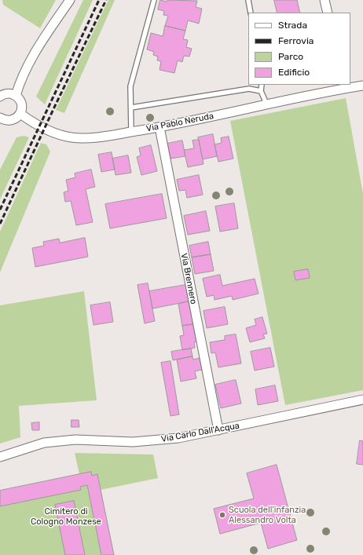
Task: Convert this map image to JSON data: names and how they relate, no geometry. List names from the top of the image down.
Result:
{
  "streets": {
    "street": ["Via Pablo Neruda", "Via Brennero", "Via Carlo Dall'Acqua"]
  },
  "crossings": [
    ["Via Pablo Neruda", "Via Brennero"],
    ["Via Brennero", "Via Carlo Dall'Acqua"]
  ],
  "parks": ["Cimitero di Cologno Monzese"],
  "places": ["Scuola dell’infanzia Alessandro Volta"],
  "legend": [
    "Strada",
    "Ferrovia",
    "Parco",
    "Edificio"
  ]
}
